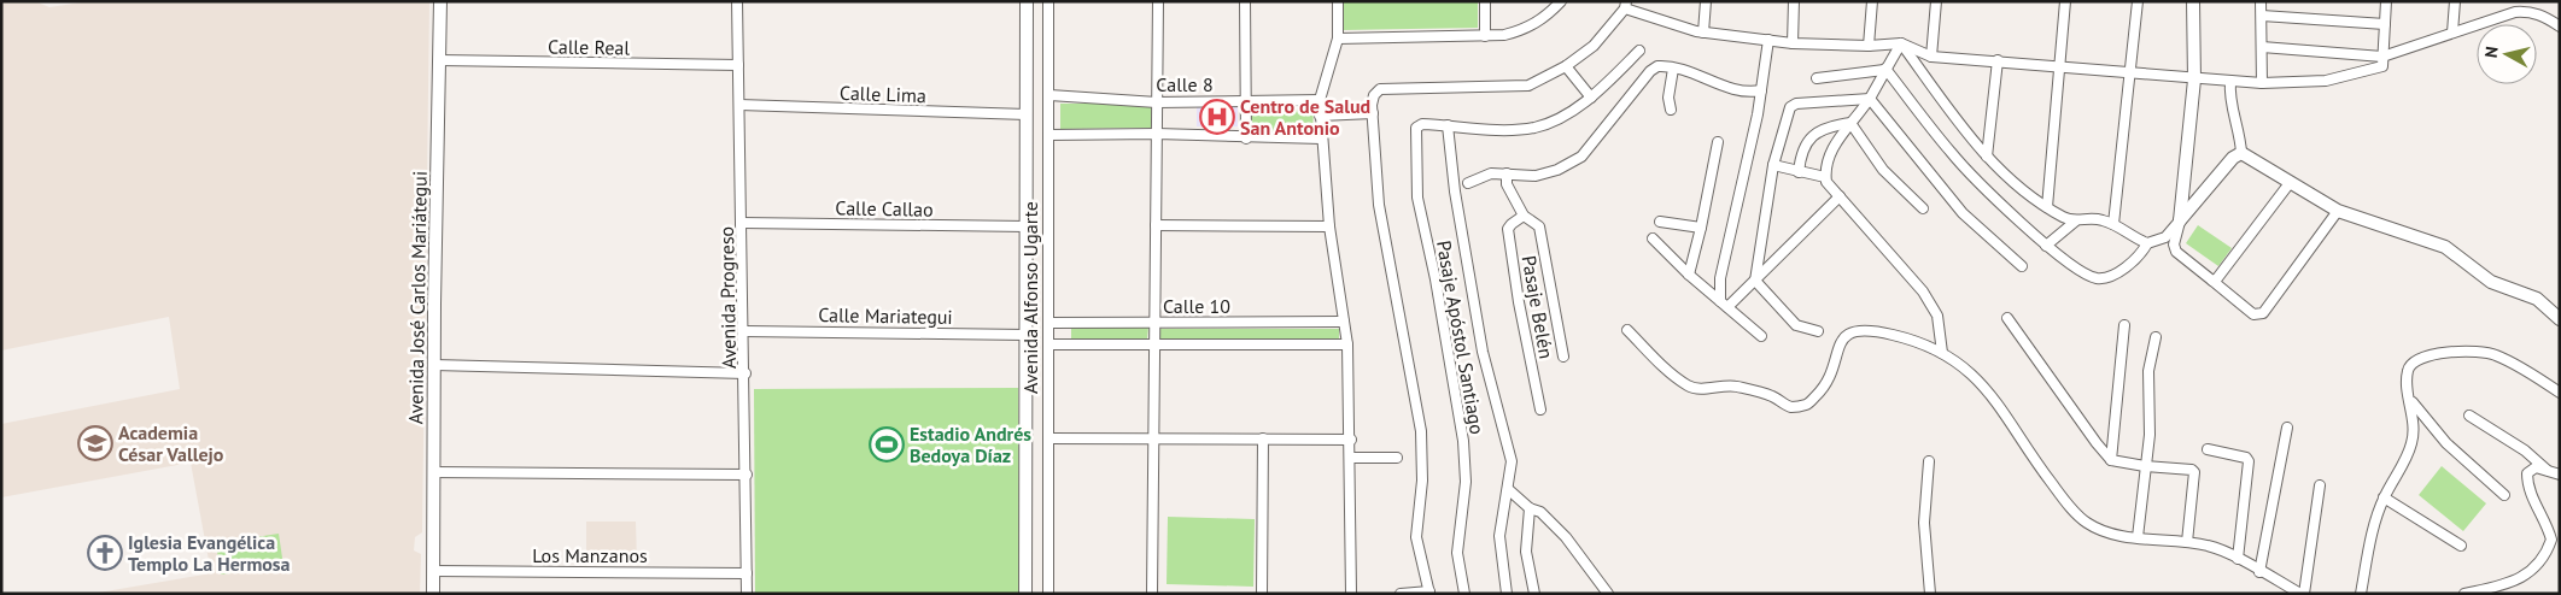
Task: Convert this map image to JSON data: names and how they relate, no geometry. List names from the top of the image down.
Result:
{
  "streets": {
    "street": [
      "Calle Real",
      "Calle 8",
      "Calle Lima",
      "Calle Callao",
      "Avenida José Carlos Mariátegui",
      "Avenida Progreso",
      "Avenida Alfonso Ugarte",
      "Calle 10",
      "Pasaje Belén",
      "Calle Mariategui",
      "Pasaje Apóstol Santiago",
      "Los Manzanos"
    ]
  },
  "crossings": [
    ["Calle Real", "Avenida José Carlos Mariátegui"],
    ["Calle Real", "Avenida Progreso"],
    ["Calle 8", "Avenida Alfonso Ugarte"],
    ["Calle Lima", "Avenida Progreso"],
    ["Calle Lima", "Avenida Alfonso Ugarte"],
    ["Calle Callao", "Avenida Progreso"],
    ["Calle Callao", "Avenida Alfonso Ugarte"],
    ["Avenida José Carlos Mariátegui", "Los Manzanos"],
    ["Avenida Progreso", "Calle Mariategui"],
    ["Avenida Progreso", "Los Manzanos"],
    ["Avenida Alfonso Ugarte", "Calle 10"],
    ["Avenida Alfonso Ugarte", "Calle Mariategui"]
  ],
  "places": {
    "hospital": ["Centro de Salud San Antonio"],
    "school or university": ["Academia César Vallejo"],
    "sports": ["Estadio Andrés Bedoya Díaz"],
    "church": ["Iglesia Evangélica Templo La Hermosa"]
  },
  "north": "left"
}
